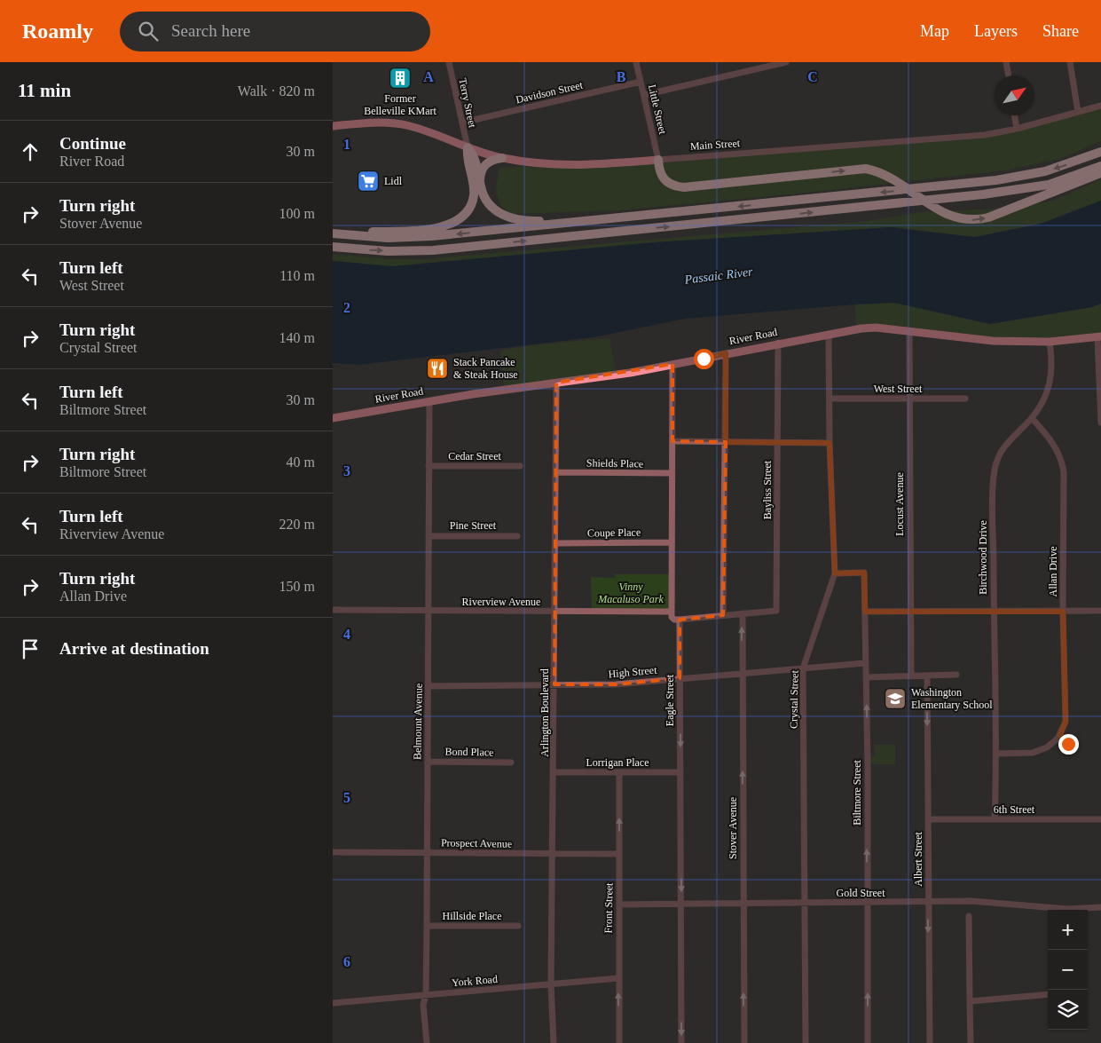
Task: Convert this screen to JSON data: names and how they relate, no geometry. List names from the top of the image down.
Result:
{
  "streets": {
    "main road": ["Main Street", "River Road"],
    "street": [
      "Davidson Street",
      "Terry Street",
      "Little Street",
      "West Street",
      "Cedar Street",
      "Shields Place",
      "Bayliss Street",
      "Locust Avenue",
      "Pine Street",
      "Coupe Place",
      "Birchwood Drive",
      "Allan Drive",
      "Riverview Avenue",
      "High Street",
      "Crystal Street",
      "Eagle Street",
      "Arlington Boulevard",
      "Belmount Avenue",
      "Bond Place",
      "Lorrigan Place",
      "Biltmore Street",
      "6th Street",
      "Stover Avenue",
      "Prospect Avenue",
      "Albert Street",
      "Gold Street",
      "Front Street",
      "Hillside Place",
      "York Road"
    ]
  },
  "crossings": [
    ["Davidson Street", "Terry Street"],
    ["Davidson Street", "Little Street"],
    ["Terry Street", "Main Street"],
    ["Little Street", "Main Street"],
    ["River Road", "Bayliss Street"],
    ["River Road", "Locust Avenue"],
    ["River Road", "Birchwood Drive"],
    ["River Road", "Crystal Street"],
    ["River Road", "Arlington Boulevard"],
    ["River Road", "Belmount Avenue"],
    ["West Street", "Locust Avenue"],
    ["West Street", "Crystal Street"],
    ["Cedar Street", "Belmount Avenue"],
    ["Shields Place", "Arlington Boulevard"],
    ["Bayliss Street", "Stover Avenue"],
    ["Pine Street", "Belmount Avenue"],
    ["Coupe Place", "Arlington Boulevard"],
    ["Birchwood Drive", "Allan Drive"],
    ["Birchwood Drive", "6th Street"],
    ["Riverview Avenue", "Arlington Boulevard"],
    ["Riverview Avenue", "Belmount Avenue"],
    ["High Street", "Crystal Street"],
    ["High Street", "Eagle Street"],
    ["High Street", "Arlington Boulevard"],
    ["High Street", "Belmount Avenue"],
    ["High Street", "Biltmore Street"],
    ["High Street", "Stover Avenue"],
    ["Crystal Street", "Biltmore Street"],
    ["Crystal Street", "Gold Street"],
    ["Eagle Street", "Lorrigan Place"],
    ["Eagle Street", "Gold Street"],
    ["Arlington Boulevard", "Lorrigan Place"],
    ["Arlington Boulevard", "Prospect Avenue"],
    ["Arlington Boulevard", "York Road"],
    ["Belmount Avenue", "Bond Place"],
    ["Belmount Avenue", "Prospect Avenue"],
    ["Belmount Avenue", "Hillside Place"],
    ["Belmount Avenue", "York Road"],
    ["Lorrigan Place", "Front Street"],
    ["Biltmore Street", "Gold Street"],
    ["6th Street", "Albert Street"],
    ["Stover Avenue", "Gold Street"],
    ["Prospect Avenue", "Front Street"],
    ["Albert Street", "Gold Street"],
    ["Gold Street", "Front Street"],
    ["Front Street", "York Road"]
  ],
  "one_way": [
    "Eagle Street",
    "Biltmore Street",
    "Stover Avenue",
    "Front Street"
  ],
  "water": ["Passaic River"],
  "parks": ["Vinny Macaluso Park"],
  "places": {
    "building": ["Former Belleville KMart"],
    "supermarket": ["Lidl"],
    "restaurant": ["Stack Pancake & Steak House"],
    "school or university": ["Washington Elementary School"]
  },
  "north": "top right",
  "page": {
    "header": "Roamly",
    "search": "Search here",
    "nav": ["Map", "Layers", "Share"],
    "heading": ["11 min", "Walk · 820 m"],
    "list": [
      ["Continue", "River Road", "30 m"],
      ["Turn right", "Stover Avenue", "100 m"],
      ["Turn left", "West Street", "110 m"],
      ["Turn right", "Crystal Street", "140 m"],
      ["Turn left", "Biltmore Street", "30 m"],
      ["Turn right", "Biltmore Street", "40 m"],
      ["Turn left", "Riverview Avenue", "220 m"],
      ["Turn right", "Allan Drive", "150 m"],
      "Arrive at destination"
    ],
    "map_buttons": ["+", "−"]
  },
  "grid": {
    "columns": ["A", "B", "C"],
    "rows": [
      "1",
      "2",
      "3",
      "4",
      "5",
      "6"
    ]
  }
}
